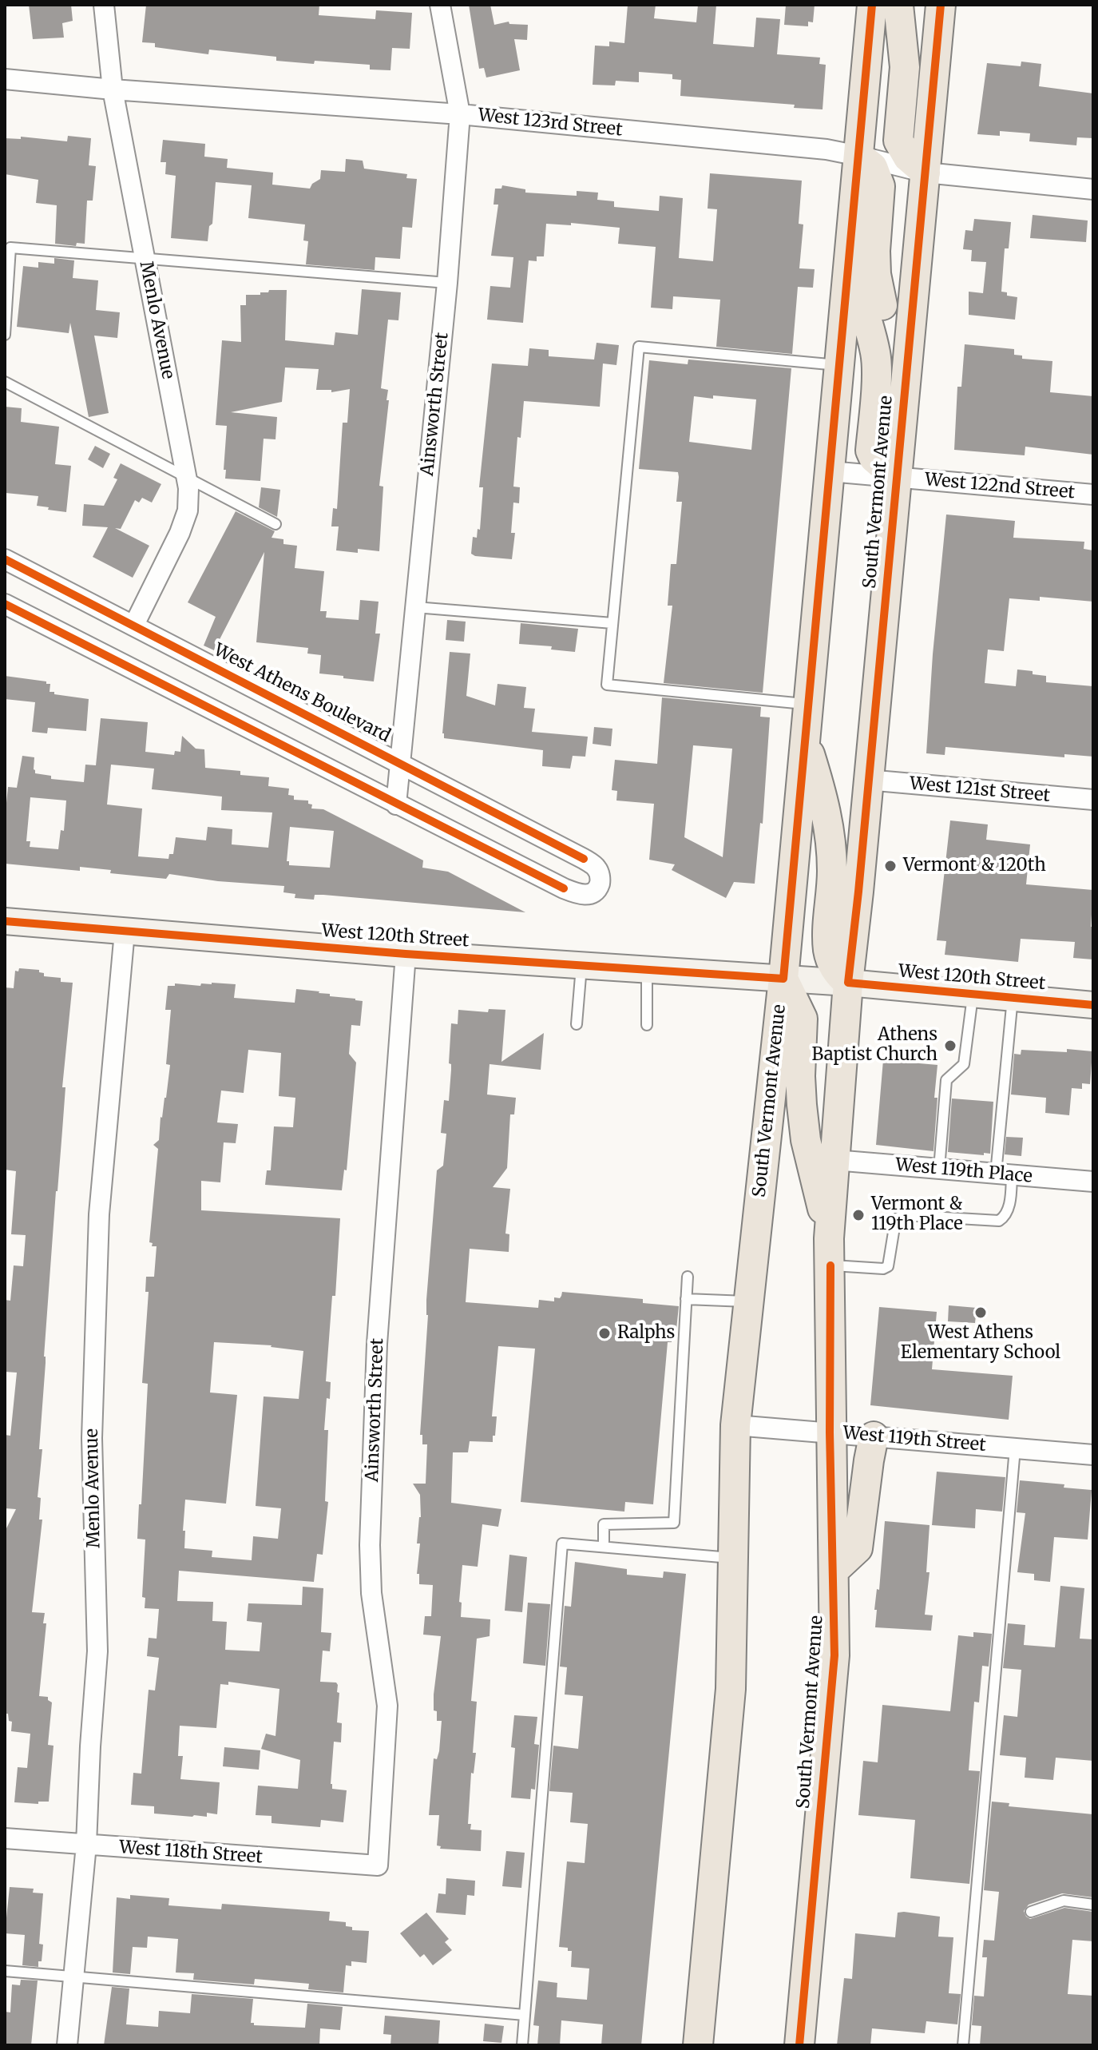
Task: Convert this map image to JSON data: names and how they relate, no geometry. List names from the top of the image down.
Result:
{
  "streets": {
    "main road": ["South Vermont Avenue"],
    "street": [
      "West 123rd Street",
      "Menlo Avenue",
      "Ainsworth Street",
      "West 122nd Street",
      "West Athens Boulevard",
      "West 121st Street",
      "West 120th Street",
      "West 119th Place",
      "West 119th Street",
      "West 118th Street"
    ]
  },
  "crossings": [
    ["West 123rd Street", "Menlo Avenue"],
    ["West 123rd Street", "Ainsworth Street"],
    ["West 123rd Street", "South Vermont Avenue"],
    ["Menlo Avenue", "West Athens Boulevard"],
    ["Menlo Avenue", "West 120th Street"],
    ["Menlo Avenue", "West 118th Street"],
    ["Ainsworth Street", "West Athens Boulevard"],
    ["Ainsworth Street", "West 120th Street"],
    ["Ainsworth Street", "West 118th Street"],
    ["West 122nd Street", "South Vermont Avenue"],
    ["South Vermont Avenue", "West 121st Street"],
    ["South Vermont Avenue", "West 120th Street"],
    ["South Vermont Avenue", "West 119th Place"],
    ["South Vermont Avenue", "West 119th Street"]
  ],
  "places": [
    "Vermont & 120th",
    "Athens Baptist Church",
    "Vermont & 119th Place",
    "West Athens Elementary School",
    "Ralphs"
  ]
}
